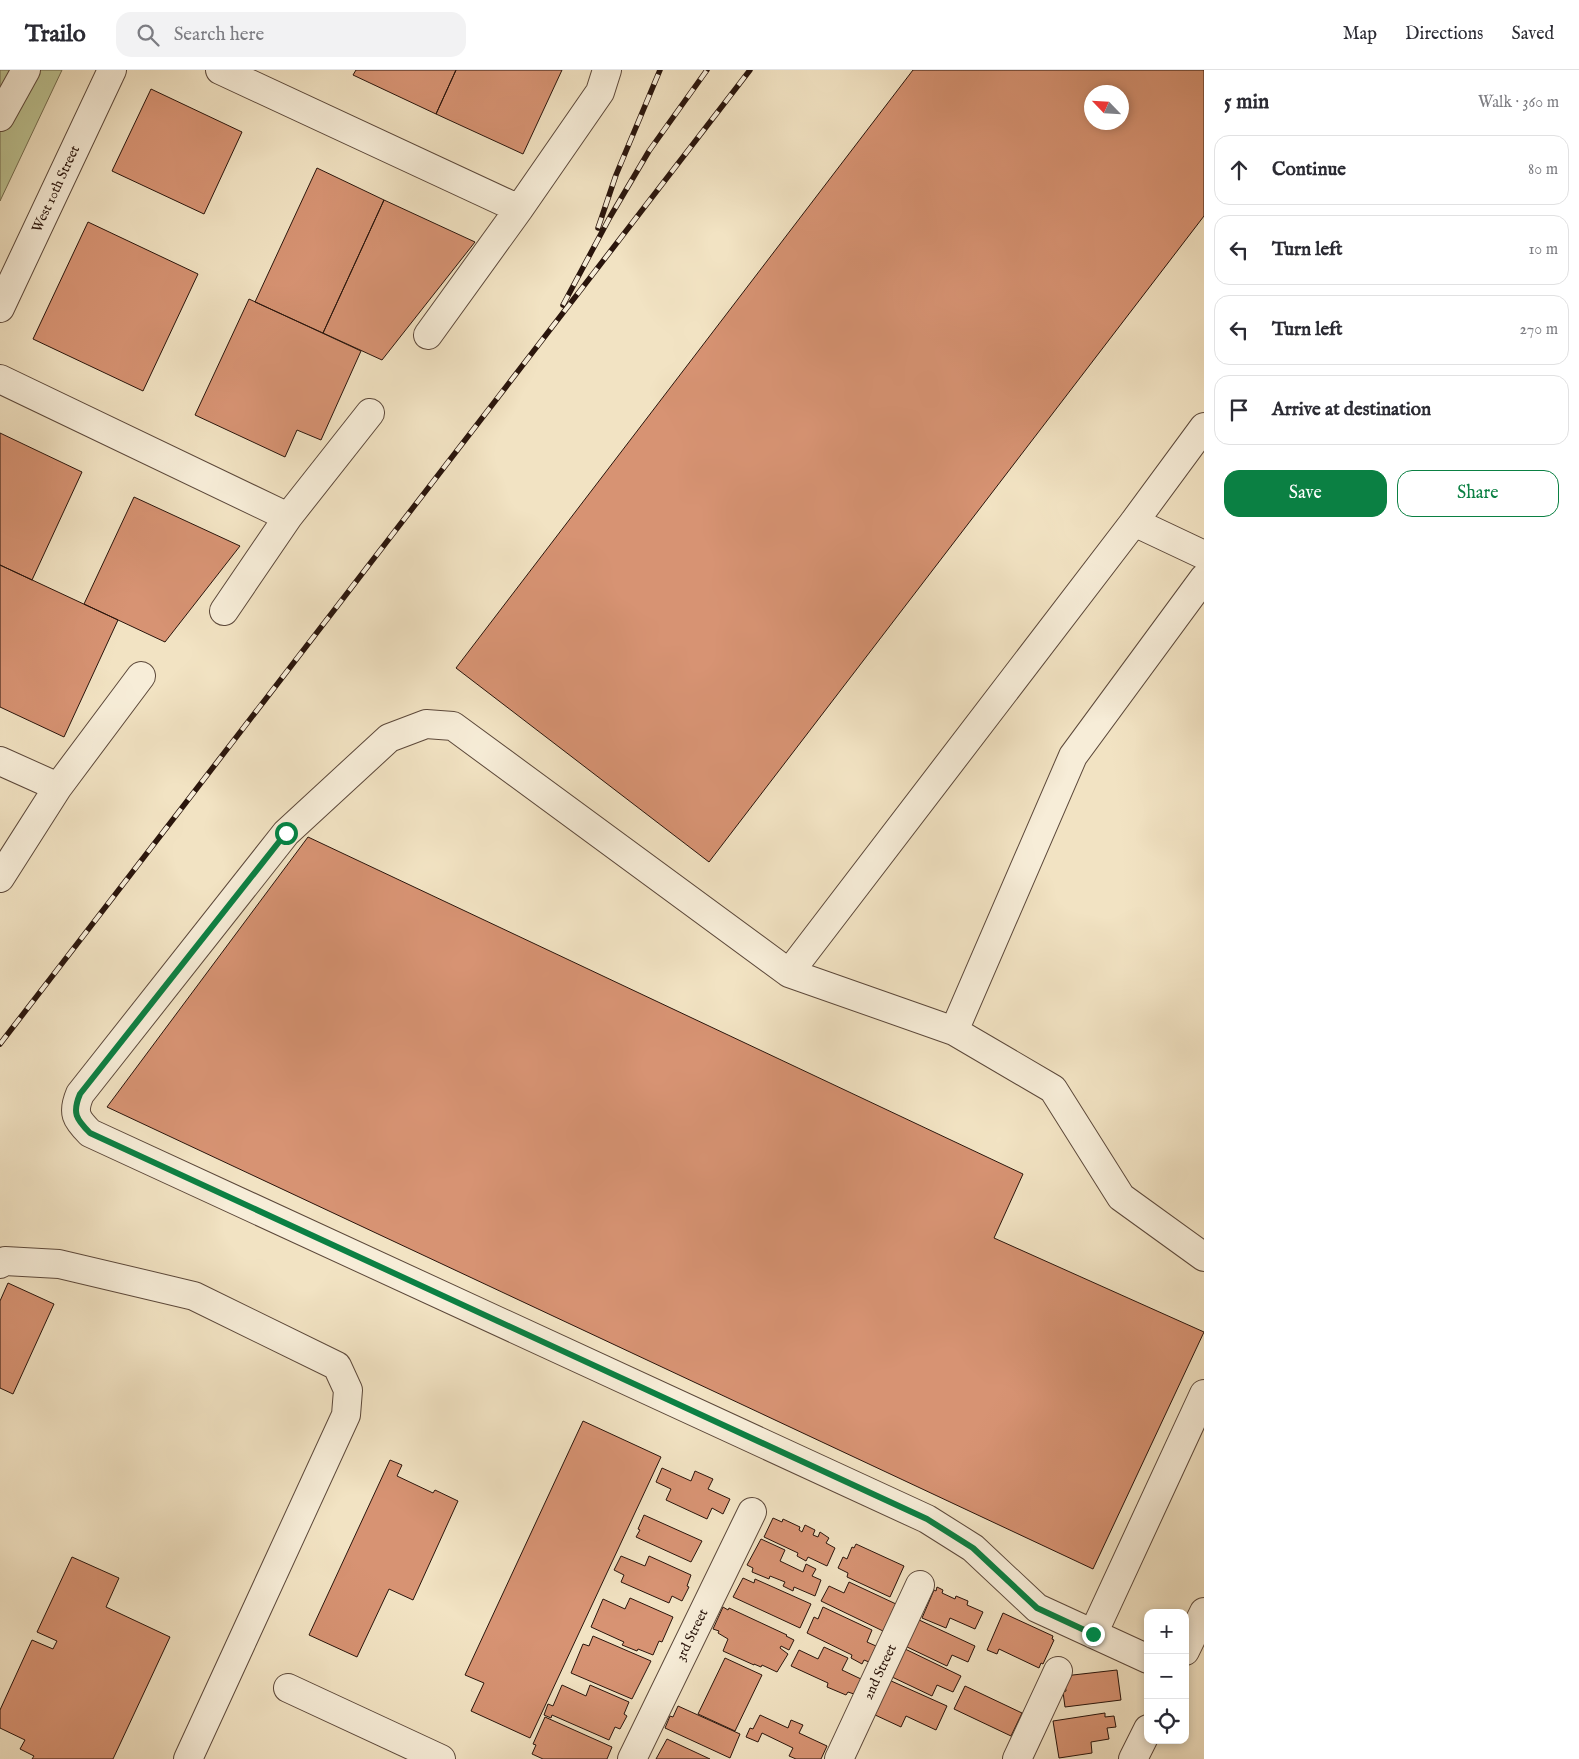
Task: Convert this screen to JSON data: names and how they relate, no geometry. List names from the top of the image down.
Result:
{
  "streets": {
    "street": ["West 10th Street", "3rd Street", "2nd Street"]
  },
  "north": "top left",
  "page": {
    "header": "Trailo",
    "search": "Search here",
    "nav": ["Map", "Directions", "Saved"],
    "heading": ["5 min", "Walk · 360 m"],
    "list": [
      ["Continue", "80 m"],
      ["Turn left", "10 m"],
      ["Turn left", "270 m"],
      "Arrive at destination"
    ],
    "buttons": ["Save", "Share"],
    "map_buttons": ["+", "−"]
  }
}
